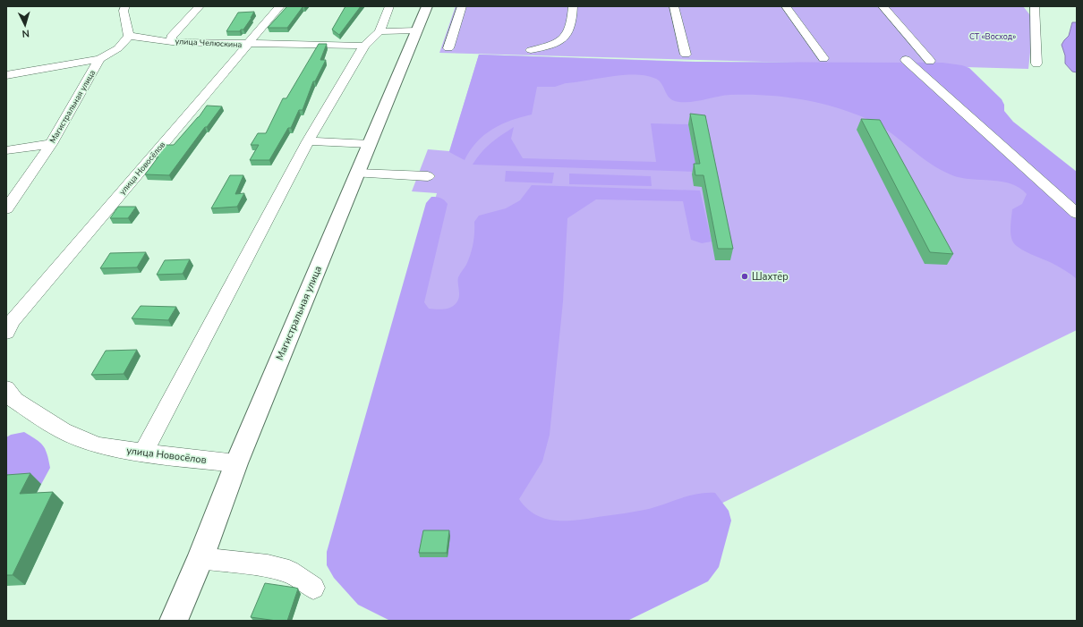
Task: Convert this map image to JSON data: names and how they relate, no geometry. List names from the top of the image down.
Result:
{
  "streets": {
    "main road": ["Магистральная улица"],
    "street": ["улица Челюскина", "улица Новосёлов"]
  },
  "crossings": [
    ["улица Челюскина", "улица Новосёлов"],
    ["Магистральная улица", "улица Новосёлов"]
  ],
  "parks": ["СТ «Восход»"],
  "places": ["Шахтёр"],
  "north": "bottom"
}
